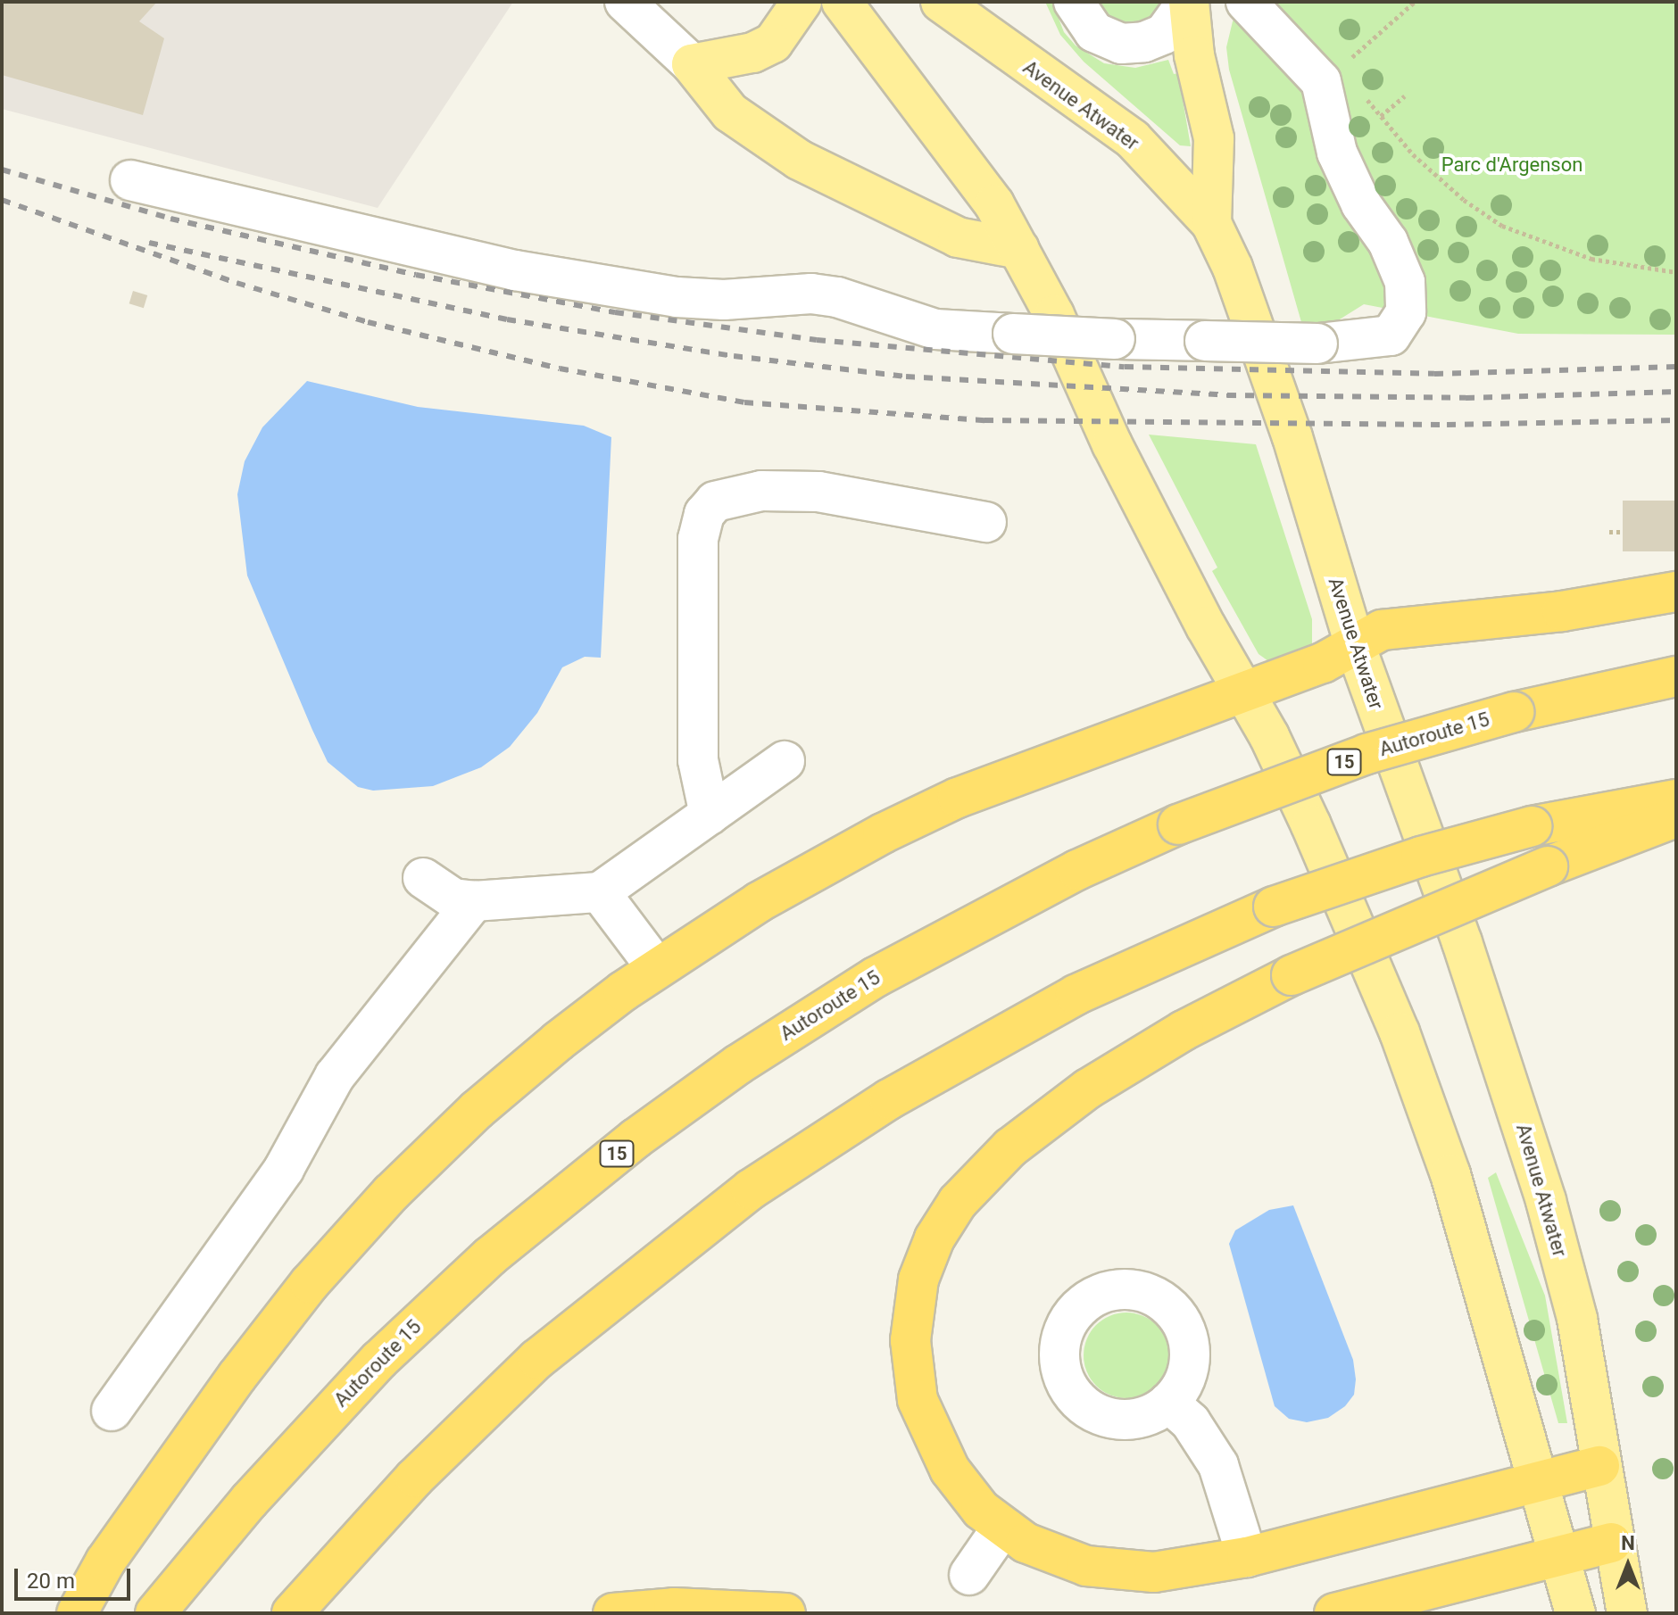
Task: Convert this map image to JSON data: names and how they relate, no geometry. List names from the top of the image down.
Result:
{
  "streets": {
    "highway": ["Autoroute 15", "15"],
    "main road": ["Avenue Atwater"]
  },
  "parks": ["Parc d'Argenson"],
  "scale_bar": "20 m",
  "north": "top"
}
